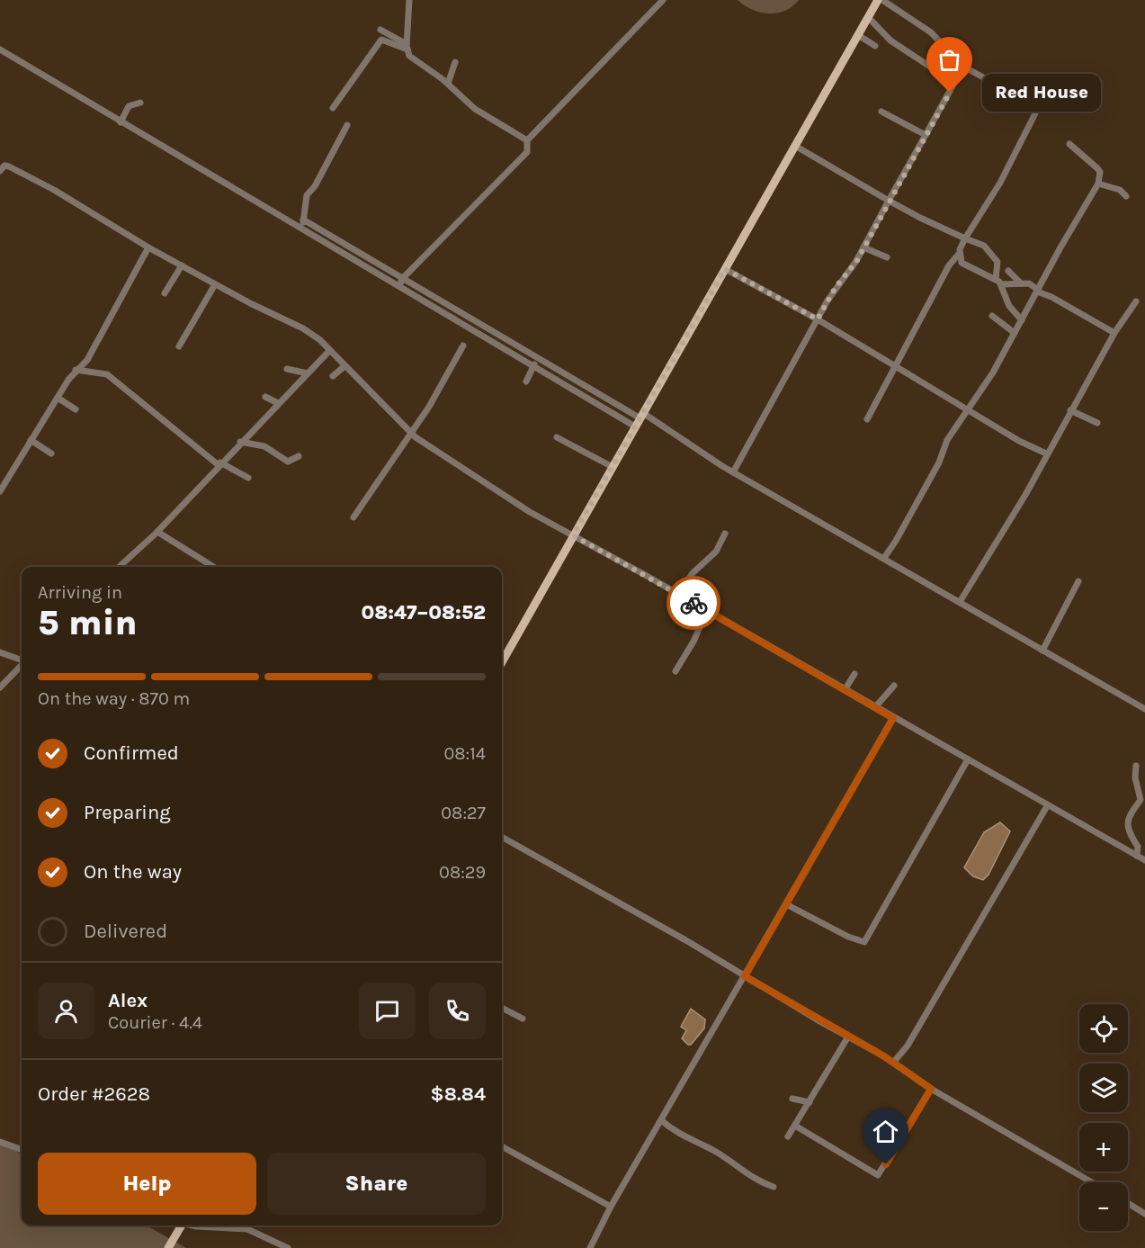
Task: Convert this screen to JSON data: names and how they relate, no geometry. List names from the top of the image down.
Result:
{
  "places": ["Red House"],
  "page": {
    "bubble": "Red House",
    "heading": ["5 min", "Arriving in", "08:47–08:52"],
    "panel": [
      "Alex",
      "Courier · 4.4",
      "Order #2628",
      "$8.84"
    ],
    "bar": "On the way · 870 m",
    "list": [
      ["Confirmed", "08:14"],
      ["Preparing", "08:27"],
      ["On the way", "08:29"],
      "Delivered"
    ],
    "map_buttons": ["+", "−"],
    "buttons": ["Help", "Share"]
  }
}
